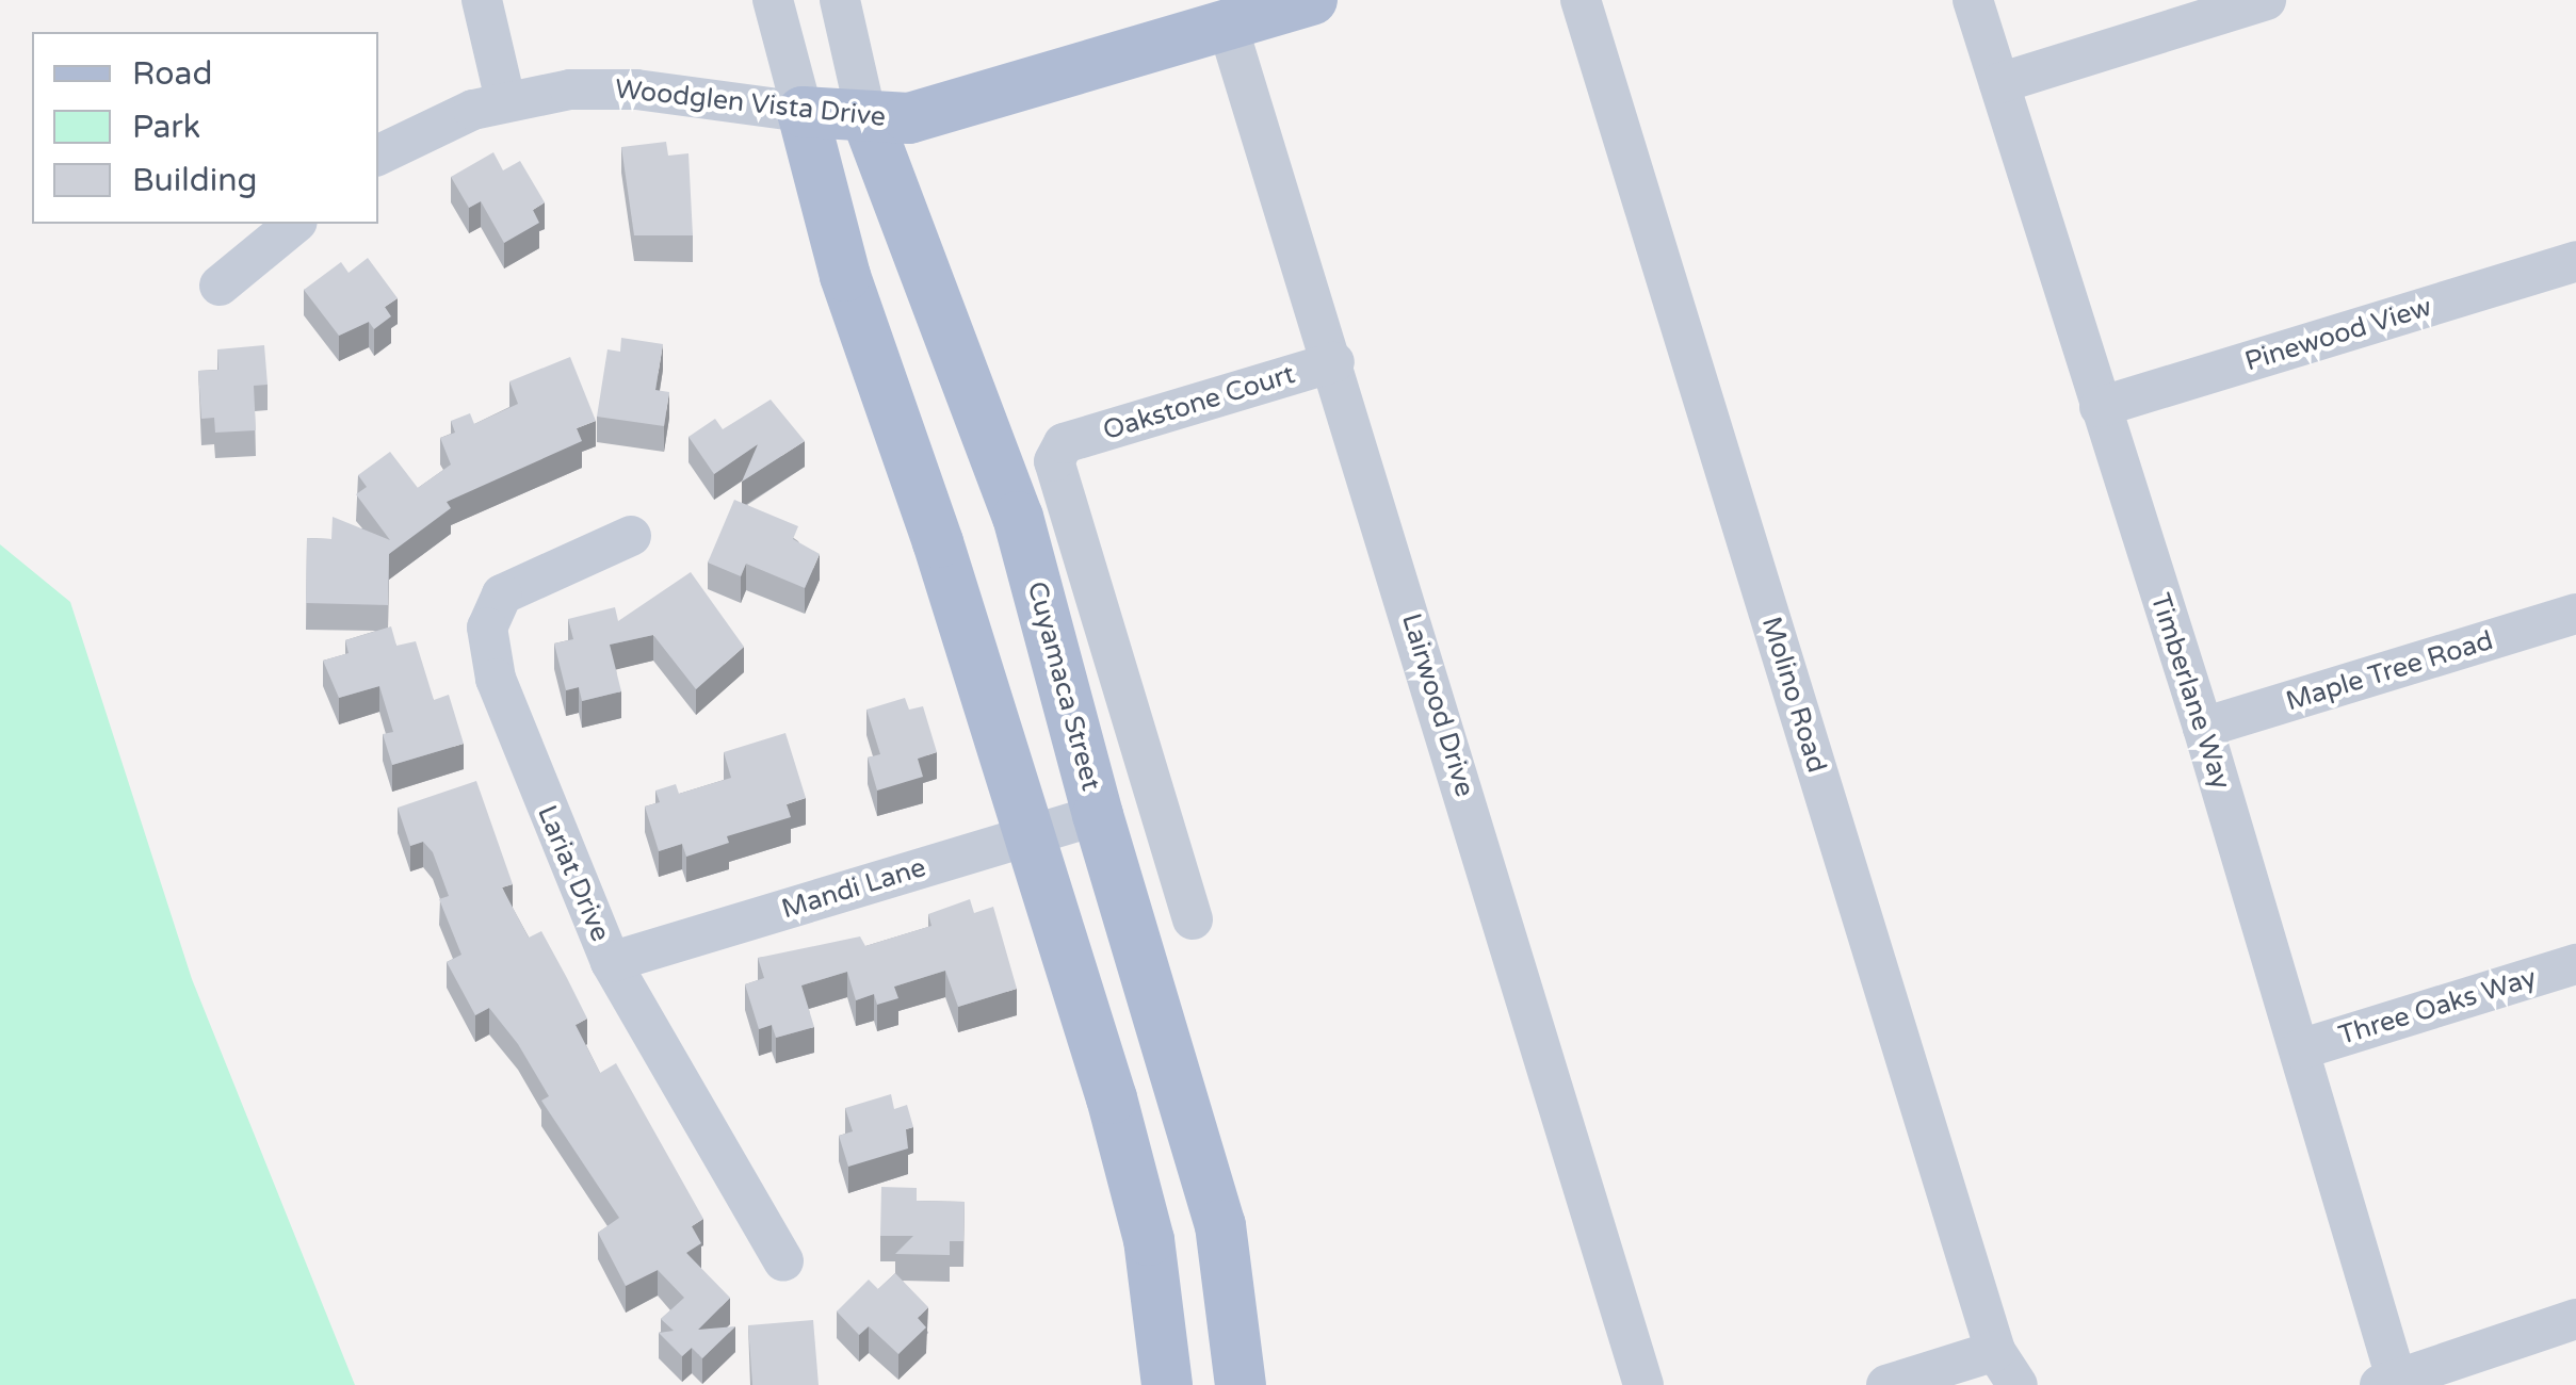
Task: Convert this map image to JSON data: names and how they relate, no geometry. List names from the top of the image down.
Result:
{
  "streets": {
    "main road": ["Woodglen Vista Drive", "Cuyamaca Street"],
    "street": [
      "Pinewood View",
      "Oakstone Court",
      "Maple Tree Road",
      "Timberlane Way",
      "Molino Road",
      "Lairwood Drive",
      "Lariat Drive",
      "Mandi Lane",
      "Three Oaks Way"
    ]
  },
  "crossings": [
    ["Woodglen Vista Drive", "Cuyamaca Street"],
    ["Woodglen Vista Drive", "Lairwood Drive"],
    ["Pinewood View", "Timberlane Way"],
    ["Oakstone Court", "Lairwood Drive"],
    ["Maple Tree Road", "Timberlane Way"],
    ["Cuyamaca Street", "Mandi Lane"],
    ["Timberlane Way", "Three Oaks Way"],
    ["Lariat Drive", "Mandi Lane"]
  ],
  "legend": ["Road", "Park", "Building"]
}
